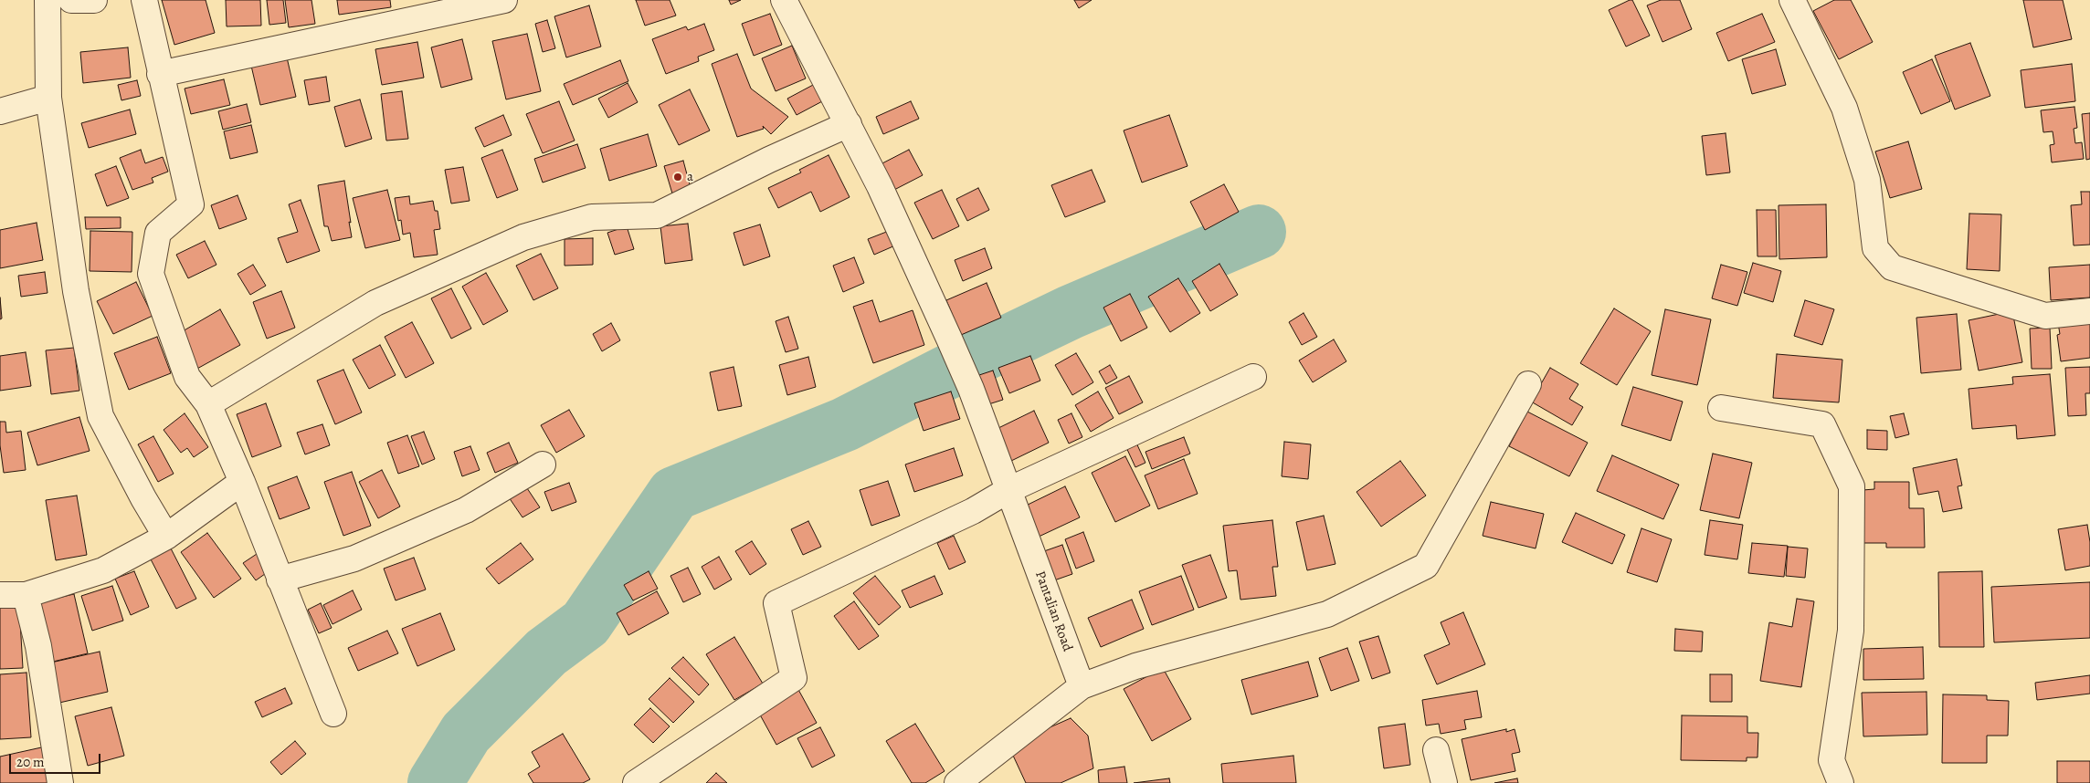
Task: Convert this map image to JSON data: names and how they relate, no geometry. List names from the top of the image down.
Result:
{
  "streets": {
    "street": ["Pantalian Road"]
  },
  "places": ["a"],
  "scale_bar": "20 m"
}
